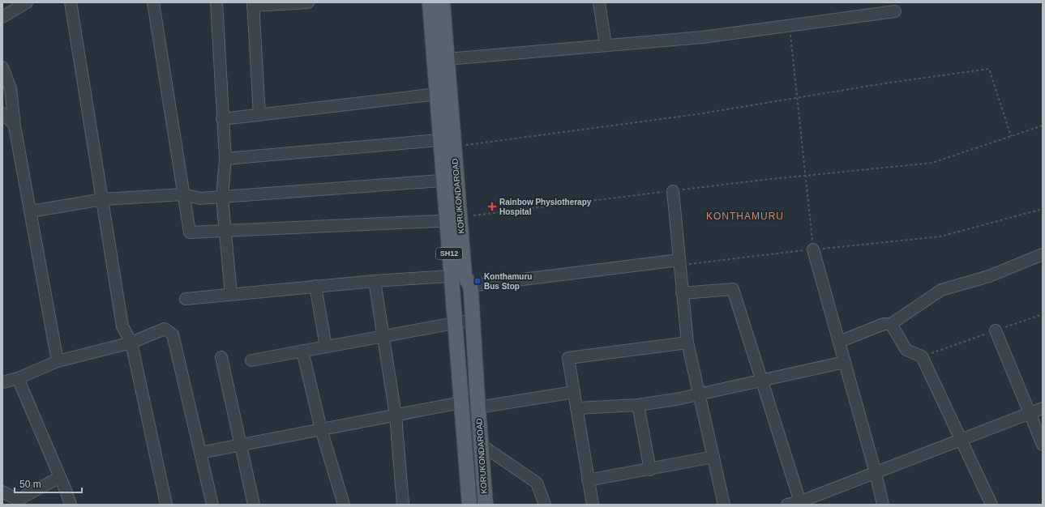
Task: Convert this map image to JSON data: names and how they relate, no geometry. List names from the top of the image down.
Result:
{
  "streets": {
    "main road": ["KORUKONDAROAD", "SH12"]
  },
  "crossings": [
    ["KORUKONDAROAD", "SH12"]
  ],
  "districts": ["KONTHAMURU"],
  "places": {
    "health": ["Rainbow Physiotherapy Hospital"],
    "transit": ["Konthamuru Bus Stop"]
  },
  "scale_bar": "50 m"
}
